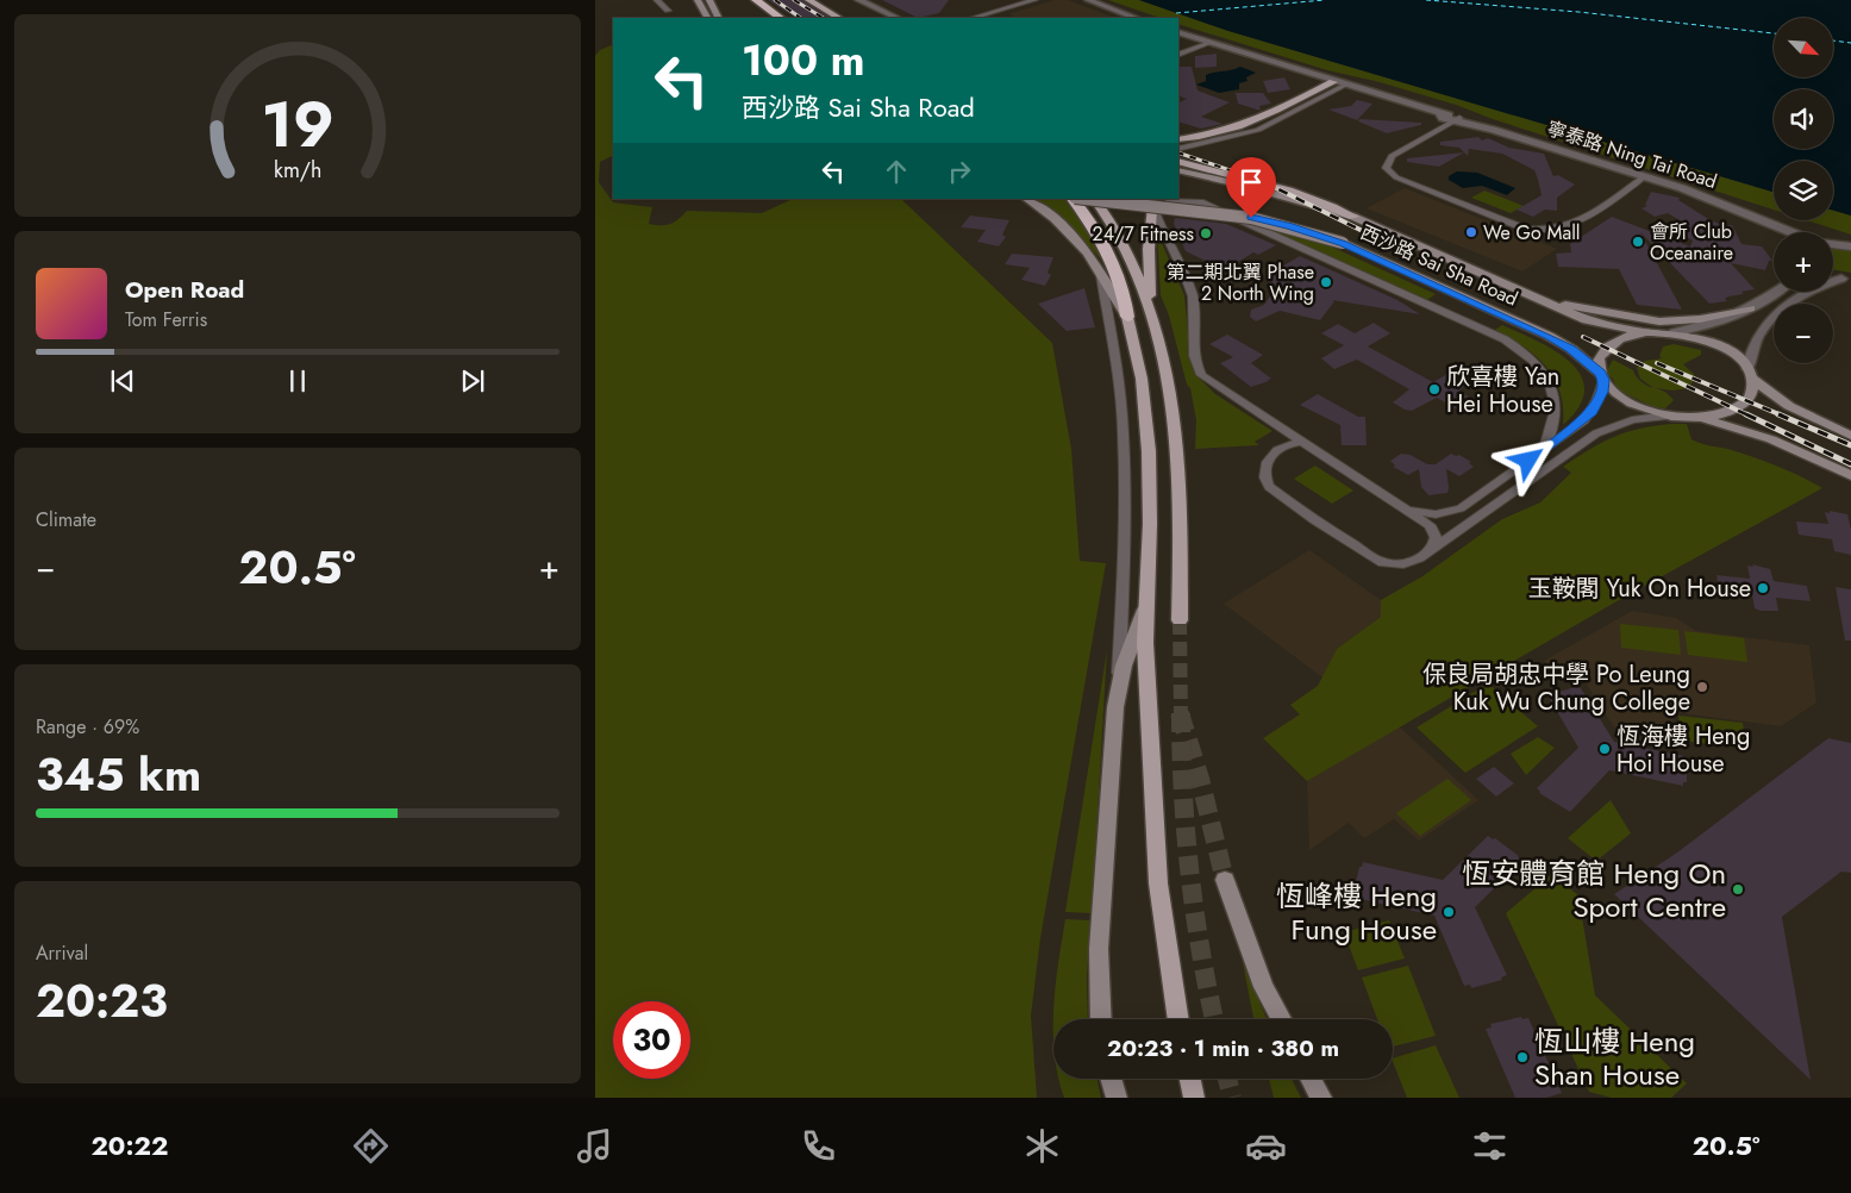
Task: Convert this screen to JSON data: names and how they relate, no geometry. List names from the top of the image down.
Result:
{
  "streets": {
    "main road": ["西沙路 Sai Sha Road"],
    "street": ["寧泰路 Ning Tai Road"]
  },
  "places": [
    "We Go Mall",
    "24/7 Fitness",
    "會所 Club Oceanaire",
    "第二期北翼 Phase 2 North Wing",
    "欣喜樓 Yan Hei House",
    "玉鞍閣 Yuk On House",
    "保良局胡忠中學 Po Leung Kuk Wu Chung College",
    "恆海樓 Heng Hoi House",
    "恆安體育館 Heng On Sport Centre",
    "恆峰樓 Heng Fung House",
    "恆山樓 Heng Shan House"
  ],
  "north": "bottom right",
  "page": {
    "map_buttons": ["+", "−"],
    "turn": ["100 m", "西沙路 Sai Sha Road"],
    "song": ["Open Road", "Tom Ferris"],
    "tile": [
      "Climate",
      ["Range · 69%", "345 km"],
      ["Arrival", "20:23"]
    ],
    "heat": ["−", "20.5°", "+"],
    "limit": "30",
    "trip": "20:23 · 1 min · 380 m",
    "tabs": ["20:22", "20.5°"],
    "gauge": ["19", "km/h"]
  }
}
